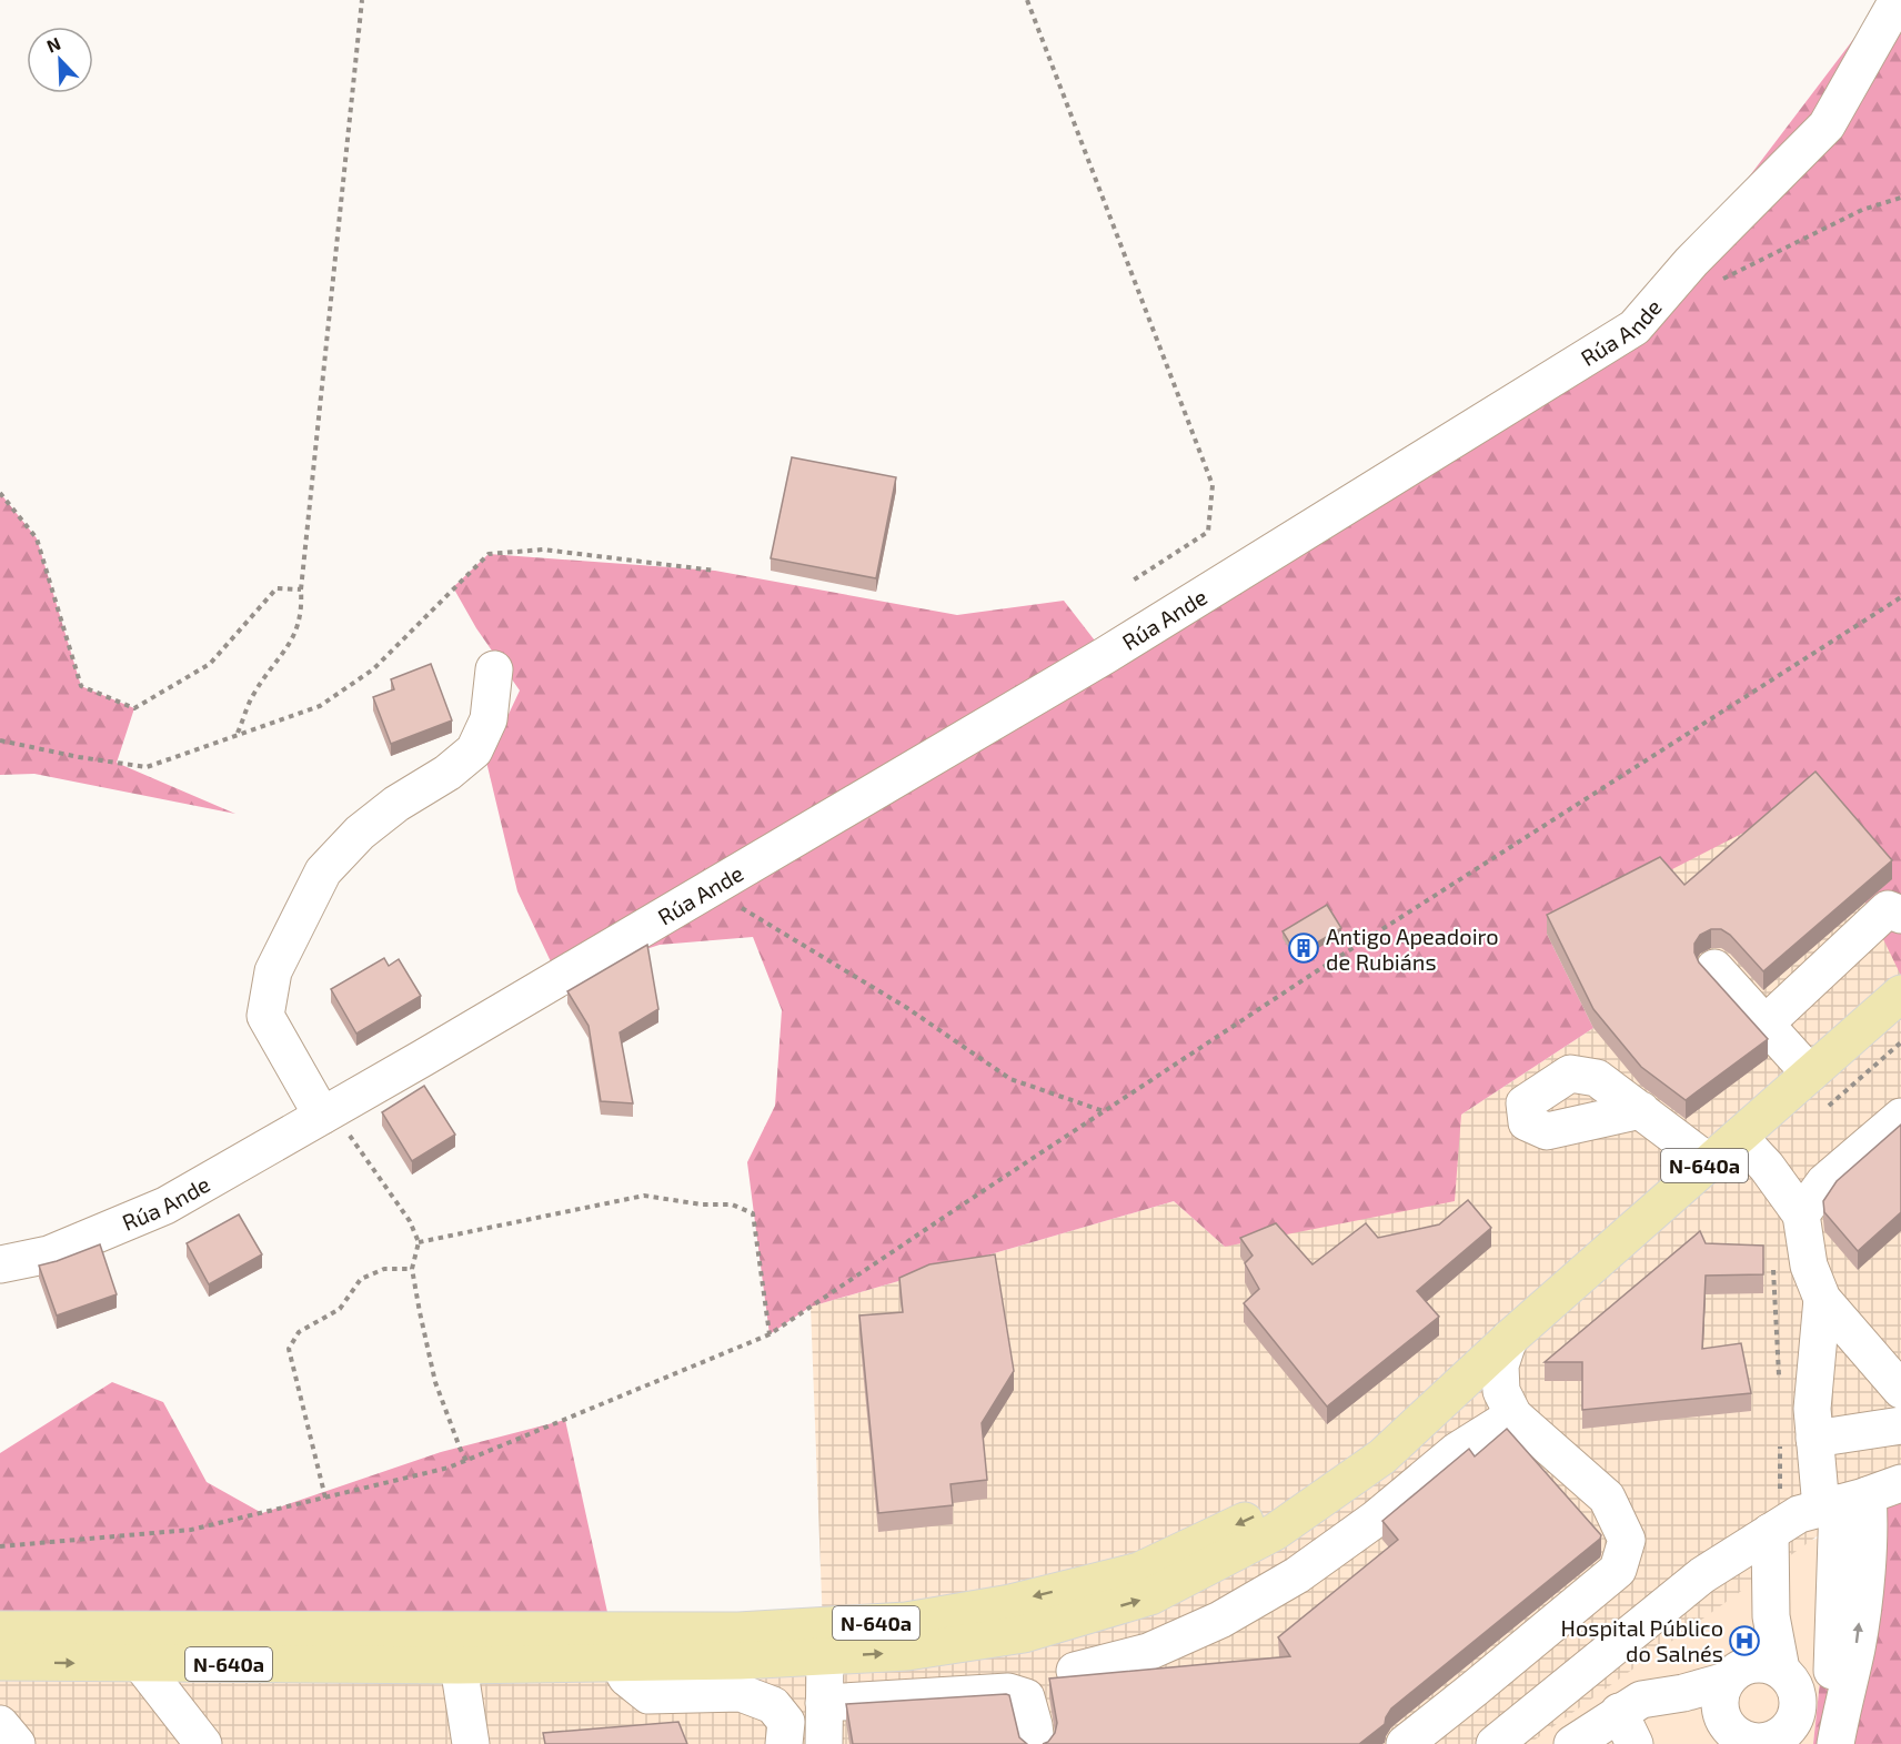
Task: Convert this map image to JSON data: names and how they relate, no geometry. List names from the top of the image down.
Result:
{
  "streets": {
    "main road": ["N-640a"],
    "street": ["Rúa Ande"]
  },
  "places": {
    "building": ["Antigo Apeadoiro de Rubiáns"],
    "hospital": ["Hospital Público do Salnés"]
  },
  "north": "top left"
}
